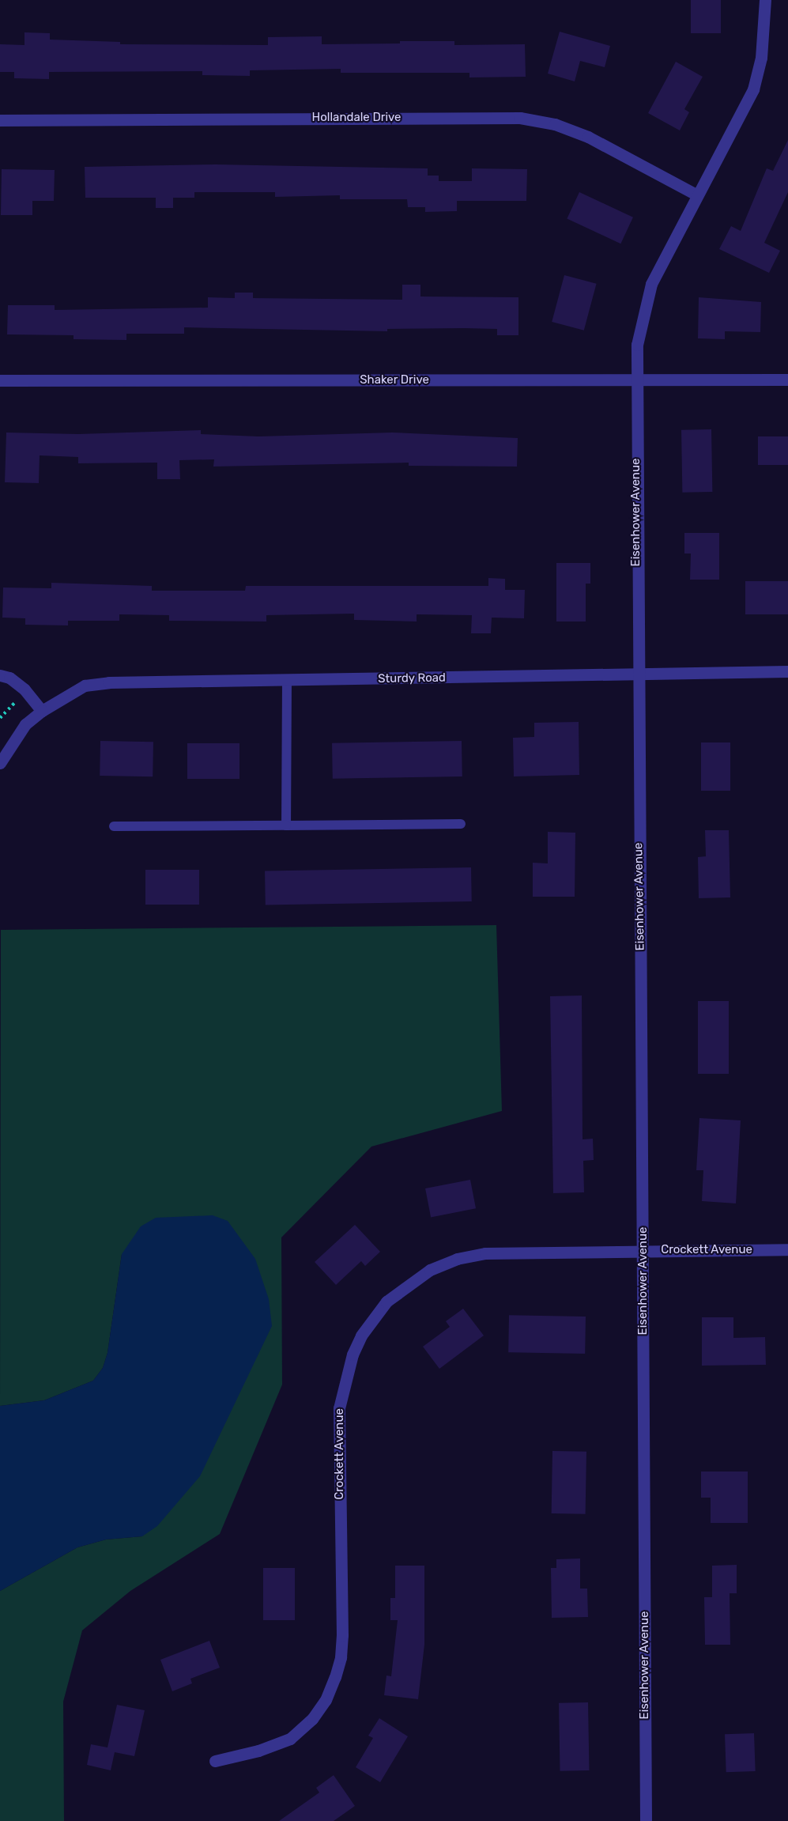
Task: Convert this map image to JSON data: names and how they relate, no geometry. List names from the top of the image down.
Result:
{
  "streets": {
    "street": [
      "Hollandale Drive",
      "Shaker Drive",
      "Eisenhower Avenue",
      "Sturdy Road",
      "Crockett Avenue"
    ]
  },
  "crossings": [
    ["Hollandale Drive", "Eisenhower Avenue"],
    ["Shaker Drive", "Eisenhower Avenue"],
    ["Eisenhower Avenue", "Sturdy Road"],
    ["Eisenhower Avenue", "Crockett Avenue"]
  ]
}
